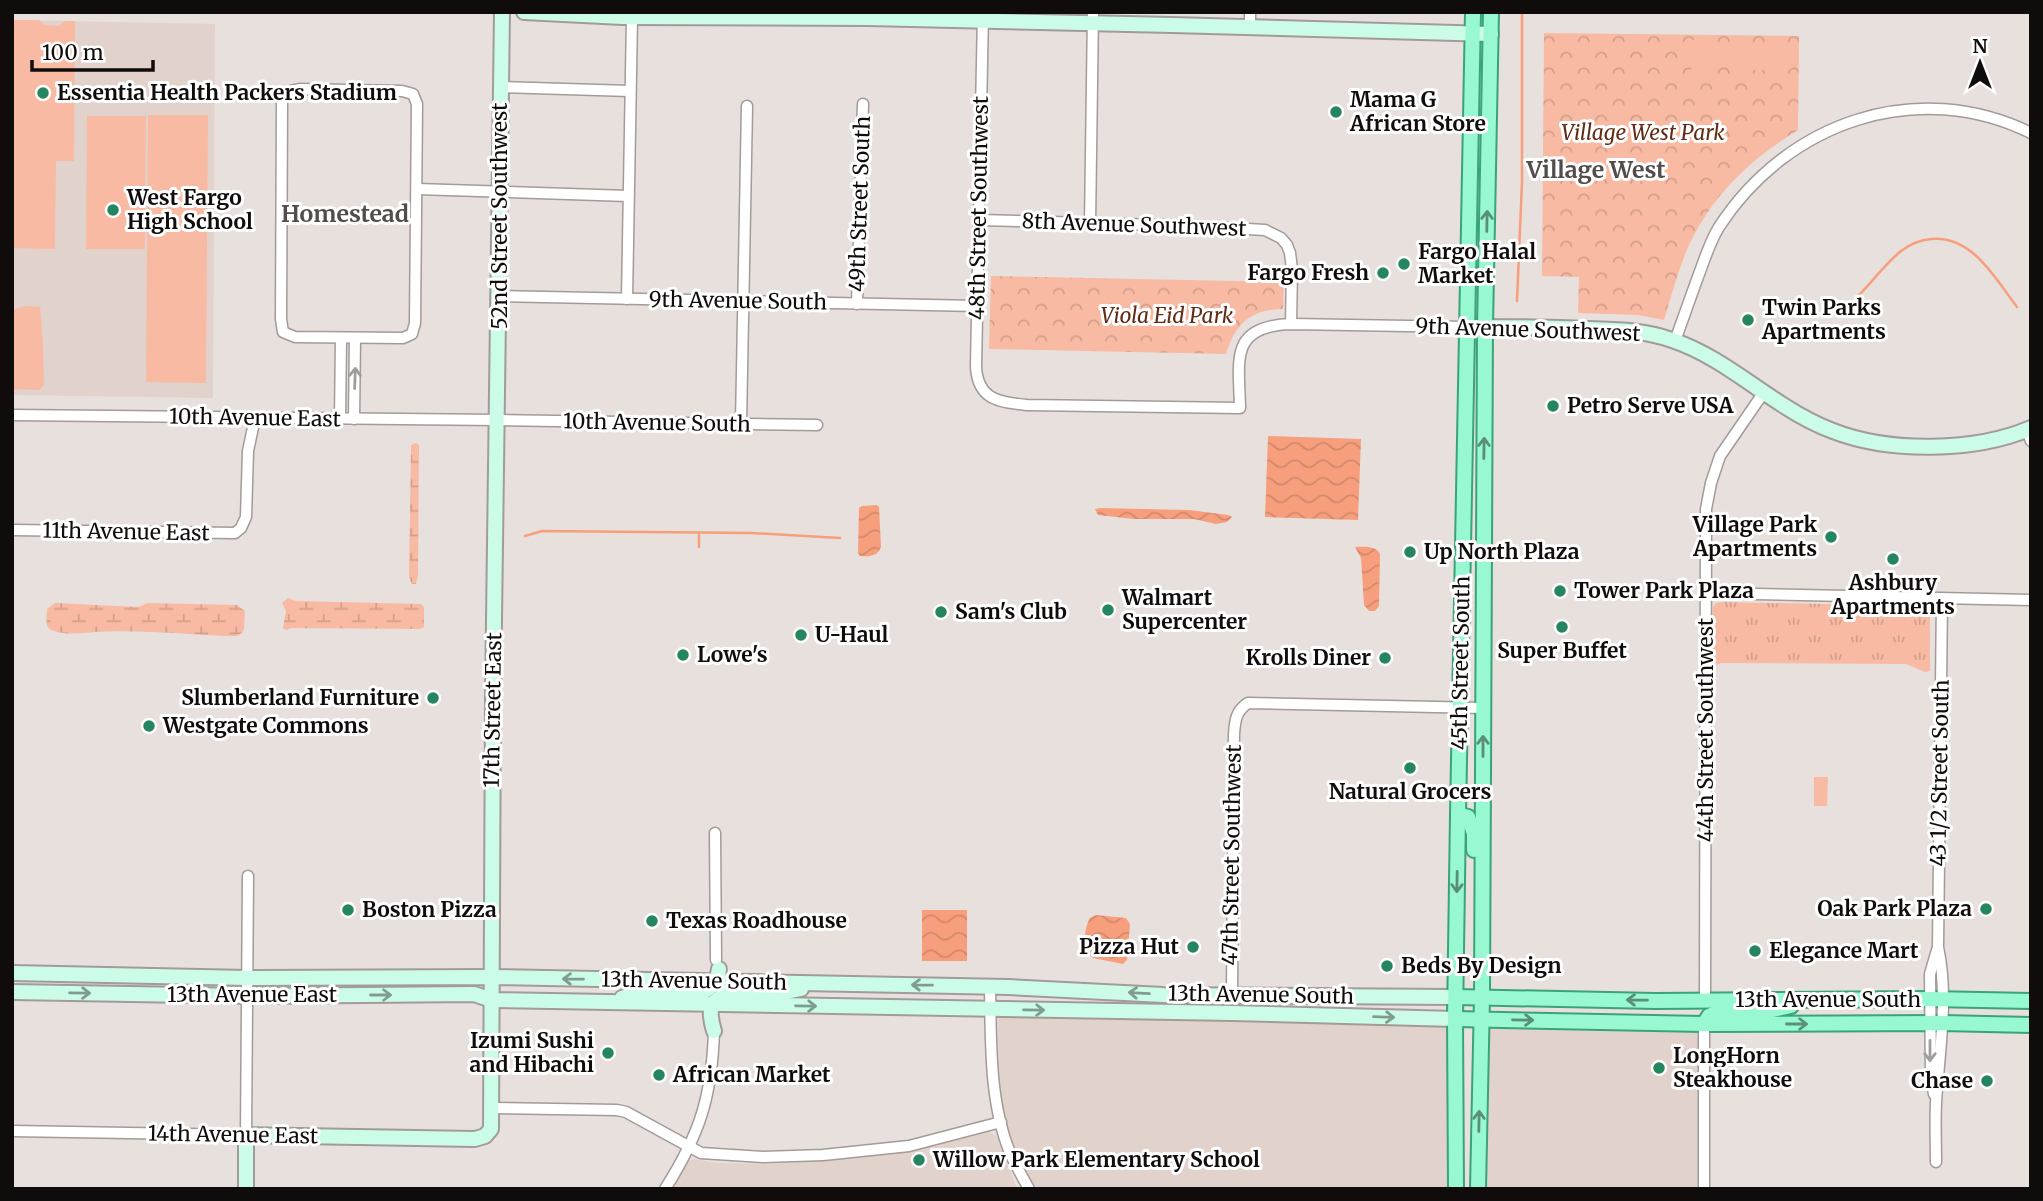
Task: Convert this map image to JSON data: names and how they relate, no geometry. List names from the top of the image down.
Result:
{
  "streets": {
    "main road": [
      "52nd Street Southwest",
      "9th Avenue Southwest",
      "45th Street South",
      "17th Street East",
      "13th Avenue South",
      "13th Avenue East",
      "14th Avenue East"
    ],
    "street": [
      "49th Street South",
      "48th Street Southwest",
      "8th Avenue Southwest",
      "9th Avenue South",
      "10th Avenue East",
      "10th Avenue South",
      "11th Avenue East",
      "44th Street Southwest",
      "43 1/2 Street South",
      "47th Street Southwest"
    ]
  },
  "crossings": [
    ["49th Street South", "9th Avenue South"],
    ["48th Street Southwest", "8th Avenue Southwest"],
    ["48th Street Southwest", "9th Avenue South"],
    ["48th Street Southwest", "9th Avenue Southwest"],
    ["52nd Street Southwest", "9th Avenue South"],
    ["52nd Street Southwest", "10th Avenue East"],
    ["52nd Street Southwest", "10th Avenue South"],
    ["52nd Street Southwest", "17th Street East"],
    ["8th Avenue Southwest", "9th Avenue Southwest"],
    ["9th Avenue Southwest", "45th Street South"],
    ["9th Avenue Southwest", "44th Street Southwest"],
    ["10th Avenue East", "10th Avenue South"],
    ["10th Avenue East", "11th Avenue East"],
    ["10th Avenue East", "17th Street East"],
    ["10th Avenue South", "17th Street East"],
    ["45th Street South", "47th Street Southwest"],
    ["45th Street South", "13th Avenue South"],
    ["17th Street East", "13th Avenue South"],
    ["17th Street East", "13th Avenue East"],
    ["17th Street East", "14th Avenue East"],
    ["44th Street Southwest", "13th Avenue South"],
    ["43 1/2 Street South", "13th Avenue South"],
    ["47th Street Southwest", "13th Avenue South"],
    ["13th Avenue South", "13th Avenue East"]
  ],
  "districts": ["Village West", "Homestead"],
  "parks": ["Village West Park", "Viola Eid Park"],
  "places": [
    "Essentia Health Packers Stadium",
    "Mama G African Store",
    "West Fargo High School",
    "Fargo Halal Market",
    "Fargo Fresh",
    "Twin Parks Apartments",
    "Petro Serve USA",
    "Village Park Apartments",
    "Up North Plaza",
    "Ashbury Apartments",
    "Tower Park Plaza",
    "Walmart Supercenter",
    "Sam's Club",
    "Super Buffet",
    "U-Haul",
    "Lowe's",
    "Krolls Diner",
    "Slumberland Furniture",
    "Westgate Commons",
    "Natural Grocers",
    "Oak Park Plaza",
    "Boston Pizza",
    "Texas Roadhouse",
    "Pizza Hut",
    "Elegance Mart",
    "Beds By Design",
    "Izumi Sushi and Hibachi",
    "LongHorn Steakhouse",
    "African Market",
    "Chase",
    "Willow Park Elementary School"
  ],
  "scale_bar": "100 m",
  "north": "top"
}
